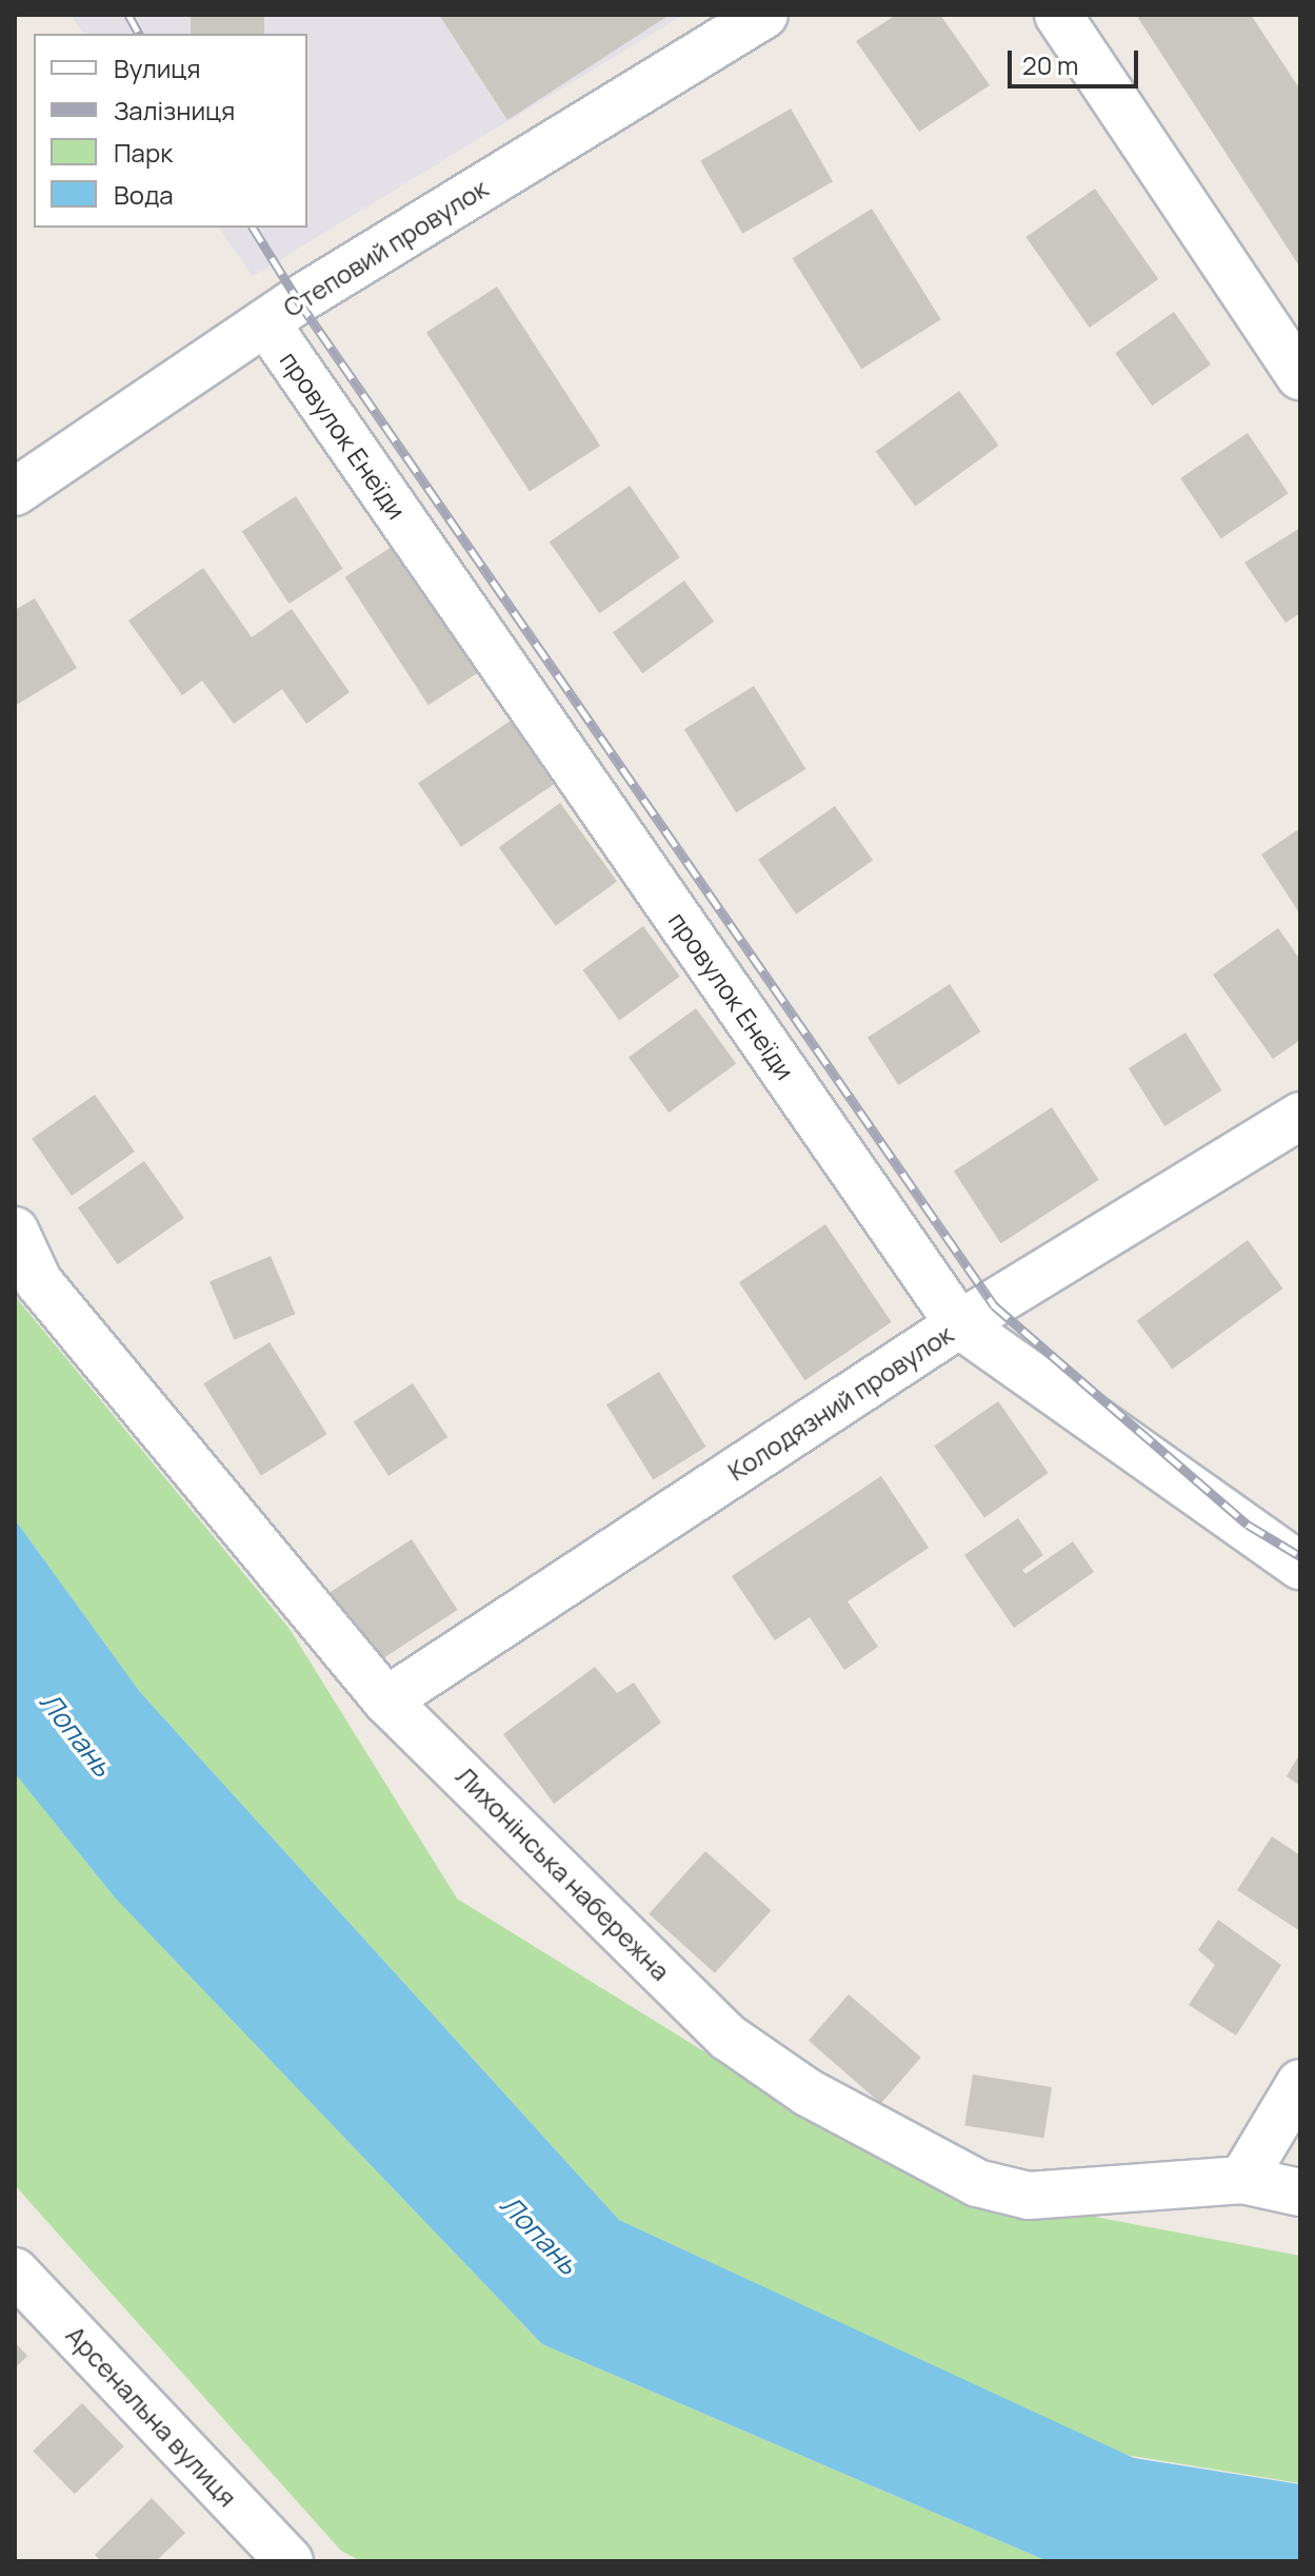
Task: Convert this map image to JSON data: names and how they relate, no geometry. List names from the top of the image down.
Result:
{
  "streets": {
    "street": [
      "Степовий провулок",
      "провулок Енеїди",
      "Колодязний провулок",
      "Лихонінська набережна",
      "Арсенальна вулиця"
    ]
  },
  "crossings": [
    ["Степовий провулок", "провулок Енеїди"],
    ["провулок Енеїди", "Колодязний провулок"],
    ["Колодязний провулок", "Лихонінська набережна"]
  ],
  "water": ["Лопань"],
  "legend": [
    "Вулиця",
    "Залізниця",
    "Парк",
    "Вода"
  ],
  "scale_bar": "20 m"
}
